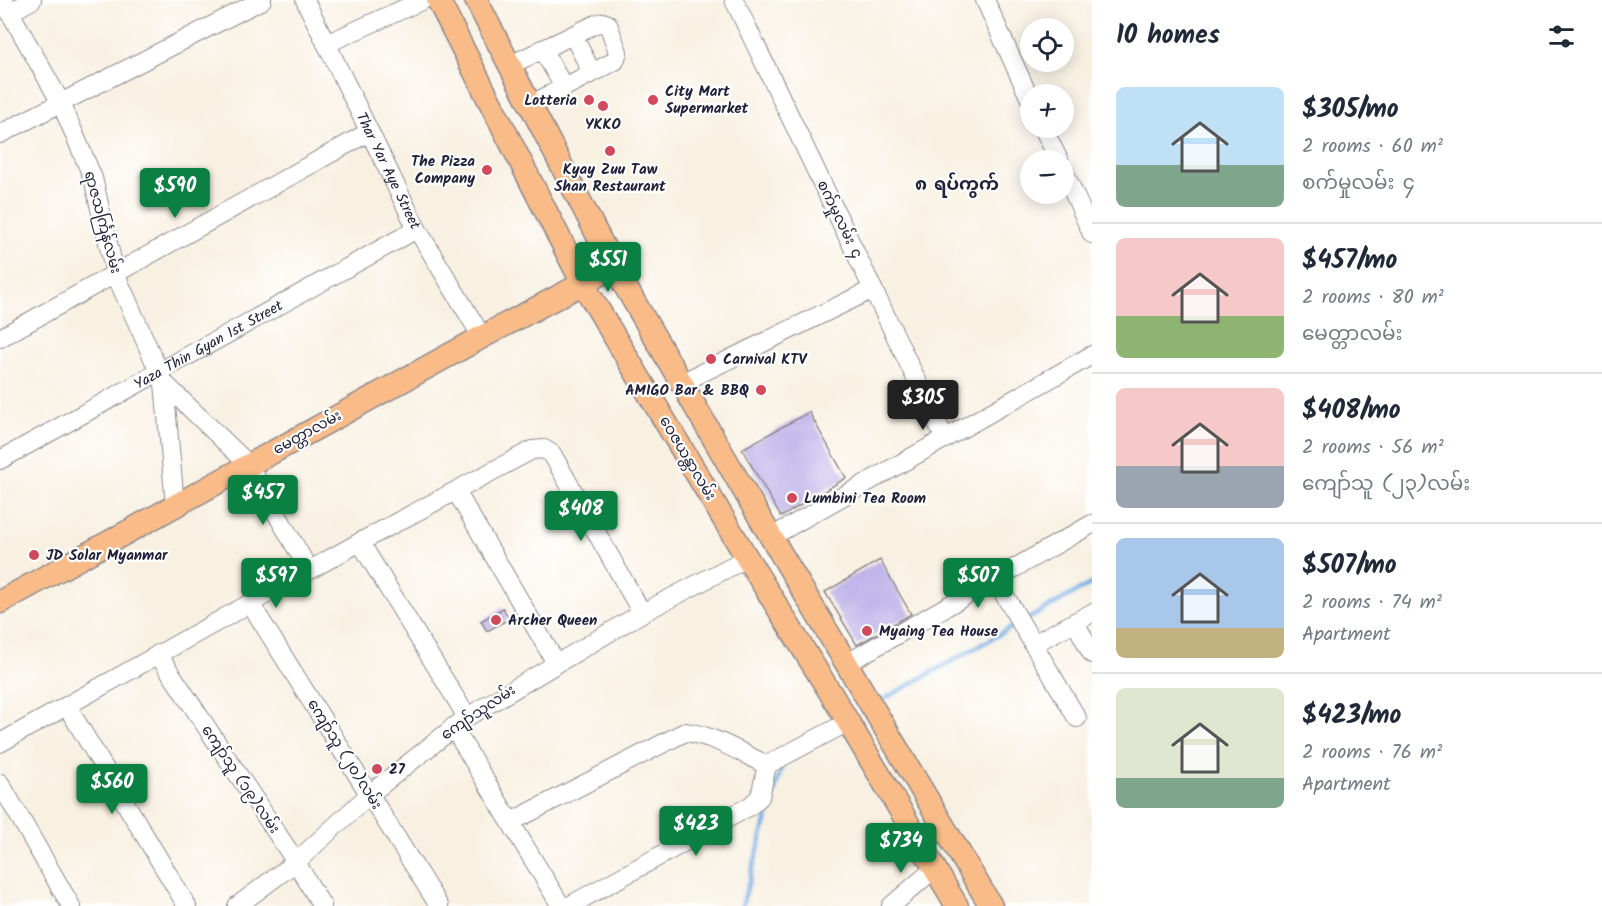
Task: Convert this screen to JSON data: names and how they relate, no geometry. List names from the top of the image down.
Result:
{
  "streets": {
    "main road": ["မေတ္တာလမ်း", "ဝေဇယန္တာလမ်း"],
    "street": [
      "Thar Yar Aye Street",
      "စက်မှုလမ်း ၄",
      "ရာဇသင်္ကြန်လမ်း",
      "Yaza Thin Gyan 1st Street",
      "ကျော်သူလမ်း",
      "ကျော်သူ (၂၀)လမ်း",
      "ကျော်သူ (၁၉)လမ်း"
    ]
  },
  "crossings": [
    ["Thar Yar Aye Street", "Yaza Thin Gyan 1st Street"],
    ["Thar Yar Aye Street", "မေတ္တာလမ်း"],
    ["ရာဇသင်္ကြန်လမ်း", "Yaza Thin Gyan 1st Street"],
    ["မေတ္တာလမ်း", "ဝေဇယန္တာလမ်း"],
    ["ဝေဇယန္တာလမ်း", "ကျော်သူလမ်း"],
    ["ကျော်သူလမ်း", "ကျော်သူ (၂၀)လမ်း"],
    ["ကျော်သူလမ်း", "ကျော်သူ (၁၉)လမ်း"]
  ],
  "districts": ["၈ ရပ်ကွက်"],
  "places": [
    "Lotteria",
    "City Mart Supermarket",
    "YKKO",
    "Kyay Zuu Taw Shan Restaurant",
    "The Pizza Company",
    "Carnival KTV",
    "AMIGO Bar & BBQ",
    "Lumbini Tea Room",
    "JD Solar Myanmar",
    "Archer Queen",
    "Myaing Tea House",
    "27"
  ],
  "page": {
    "heading": "10 homes",
    "map_buttons": ["+", "−"],
    "list": [
      {
        "name": "$305/mo",
        "note": "2 rooms · 60 m² · စက်မှုလမ်း ၄"
      },
      {
        "name": "$457/mo",
        "note": "2 rooms · 80 m² · မေတ္တာလမ်း"
      },
      {
        "name": "$408/mo",
        "note": "2 rooms · 56 m² · ကျော်သူ (၂၃)လမ်း"
      },
      {
        "name": "$507/mo",
        "note": "2 rooms · 74 m² · Apartment"
      },
      {
        "name": "$423/mo",
        "note": "2 rooms · 76 m² · Apartment"
      }
    ],
    "price": [
      "$590",
      "$551",
      "$305",
      "$457",
      "$408",
      "$597",
      "$507",
      "$560",
      "$423",
      "$734"
    ]
  }
}
